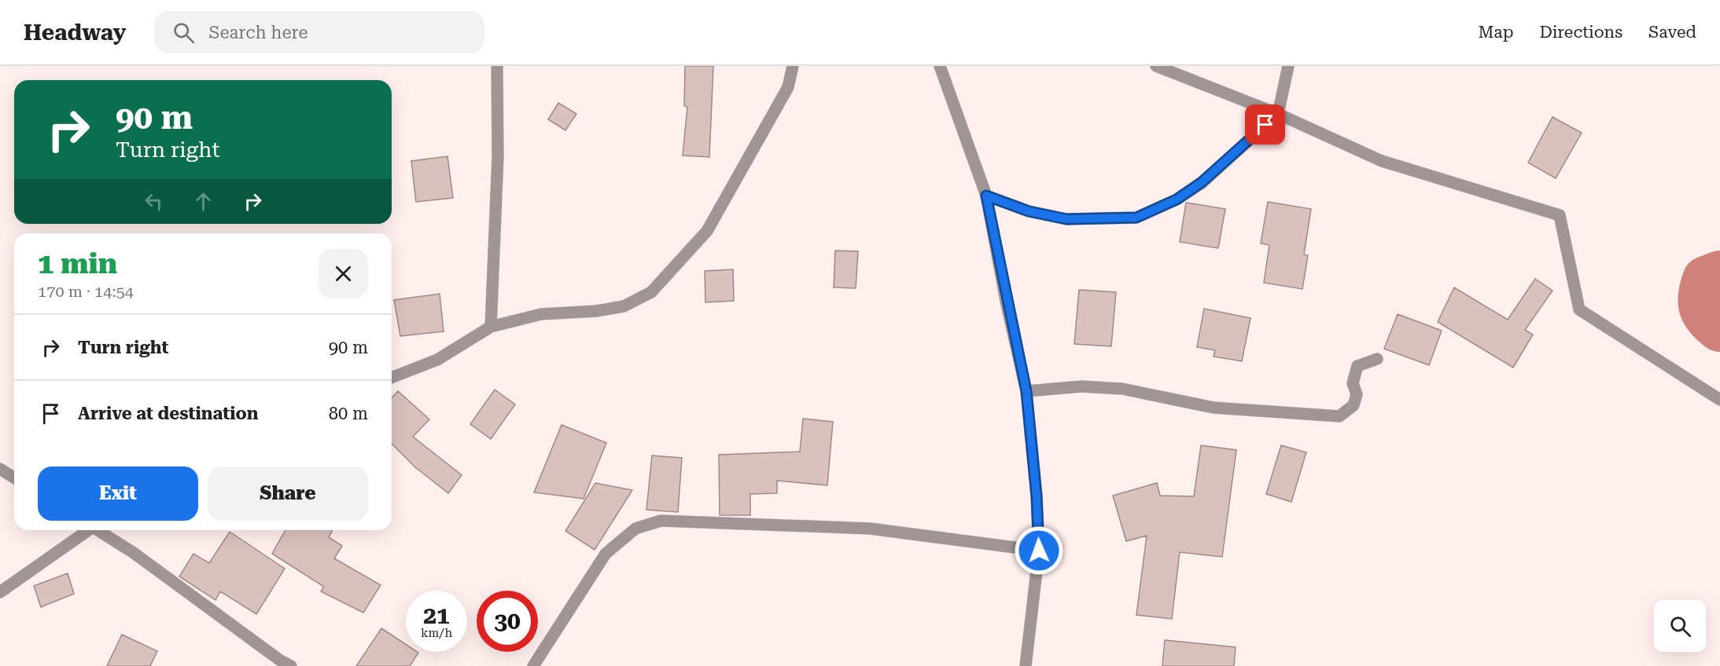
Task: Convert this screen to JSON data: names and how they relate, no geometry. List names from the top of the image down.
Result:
{
  "page": {
    "header": "Headway",
    "search": "Search here",
    "nav": ["Map", "Directions", "Saved"],
    "turn": ["90 m", "Turn right"],
    "heading": ["1 min", "170 m · 14:54"],
    "list": [
      {
        "name": "Turn right",
        "value": "90 m"
      },
      {
        "name": "Arrive at destination",
        "value": "80 m"
      }
    ],
    "buttons": ["Exit", "Share"],
    "speed": "21 km/h",
    "limit": "30"
  }
}
